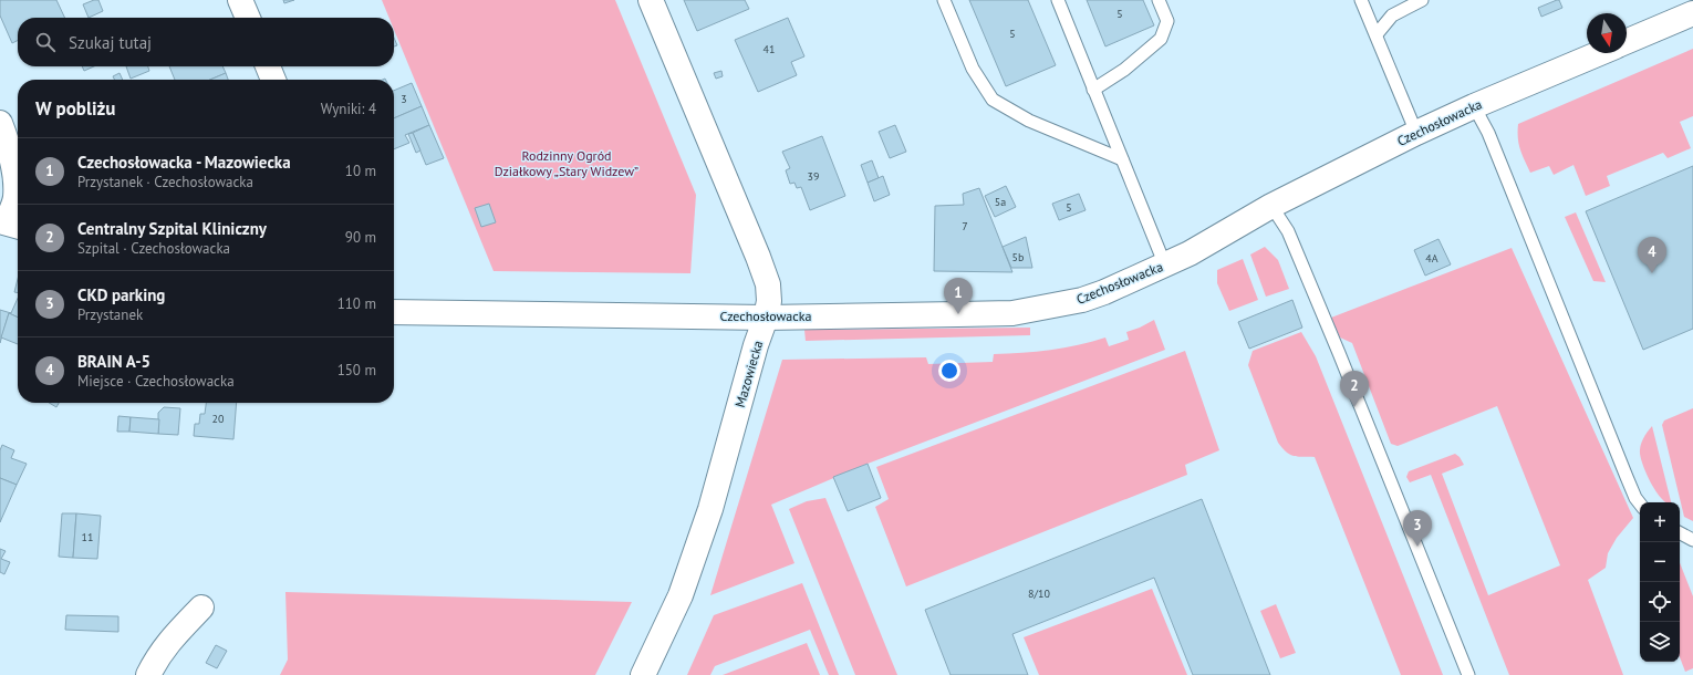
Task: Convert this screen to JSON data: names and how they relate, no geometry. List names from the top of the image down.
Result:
{
  "streets": {
    "street": ["Czechosłowacka", "Mazowiecka"]
  },
  "crossings": [
    ["Czechosłowacka", "Mazowiecka"]
  ],
  "parks": ["Rodzinny Ogród Działkowy „Stary Widzew”"],
  "house_numbers": [
    "5",
    "5",
    "41",
    "3",
    "39",
    "5a",
    "5",
    "7",
    "5b",
    "4A",
    "20",
    "11",
    "8/10"
  ],
  "north": "bottom",
  "page": {
    "search": "Szukaj tutaj",
    "heading": ["W pobliżu", "Wyniki: 4"],
    "list": [
      {
        "mark": "1",
        "name": "Czechosłowacka - Mazowiecka",
        "note": "Przystanek · Czechosłowacka",
        "value": "10 m"
      },
      {
        "mark": "2",
        "name": "Centralny Szpital Kliniczny",
        "note": "Szpital · Czechosłowacka",
        "value": "90 m"
      },
      {
        "mark": "3",
        "name": "CKD parking",
        "note": "Przystanek",
        "value": "110 m"
      },
      {
        "mark": "4",
        "name": "BRAIN A-5",
        "note": "Miejsce · Czechosłowacka",
        "value": "150 m"
      }
    ],
    "pins": [
      "4",
      "1",
      "2",
      "3"
    ],
    "map_buttons": ["+", "−"]
  }
}
